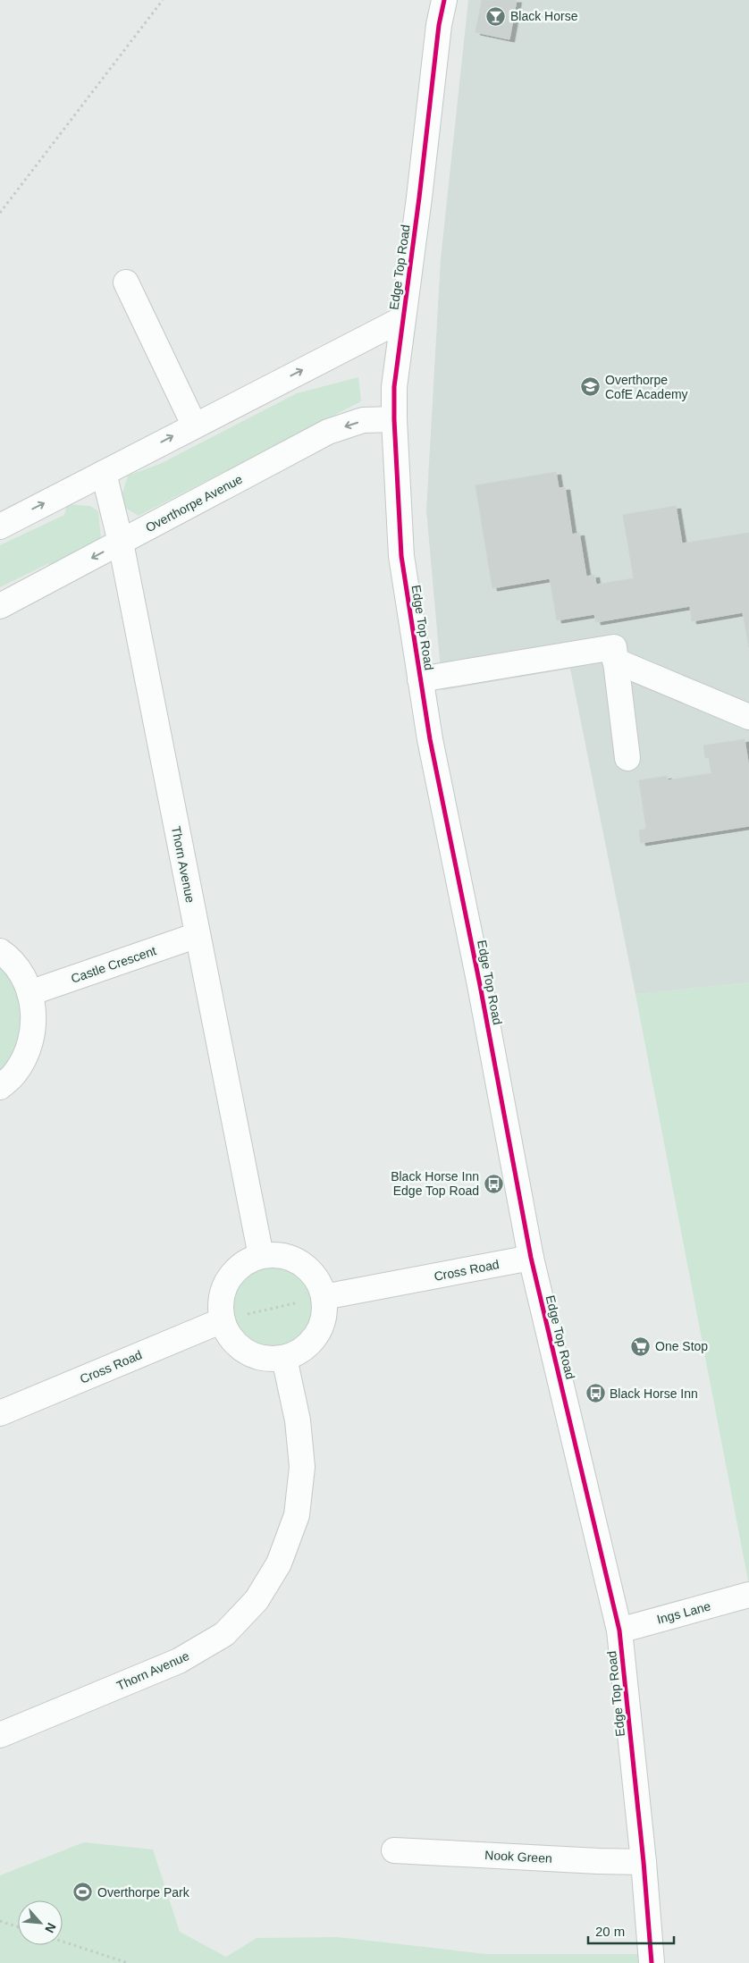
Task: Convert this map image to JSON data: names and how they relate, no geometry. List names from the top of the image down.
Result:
{
  "streets": {
    "street": [
      "Edge Top Road",
      "Overthorpe Avenue",
      "Thorn Avenue",
      "Castle Crescent",
      "Cross Road",
      "Ings Lane",
      "Nook Green"
    ]
  },
  "crossings": [
    ["Edge Top Road", "Overthorpe Avenue"],
    ["Edge Top Road", "Cross Road"],
    ["Edge Top Road", "Ings Lane"],
    ["Edge Top Road", "Nook Green"],
    ["Overthorpe Avenue", "Thorn Avenue"],
    ["Thorn Avenue", "Castle Crescent"]
  ],
  "places": {
    "bar": ["Black Horse"],
    "school or university": ["Overthorpe CofE Academy"],
    "bus stop": ["Black Horse Inn Edge Top Road", "Black Horse Inn"],
    "supermarket": ["One Stop"],
    "sports": ["Overthorpe Park"]
  },
  "scale_bar": "20 m",
  "north": "bottom right"
}
